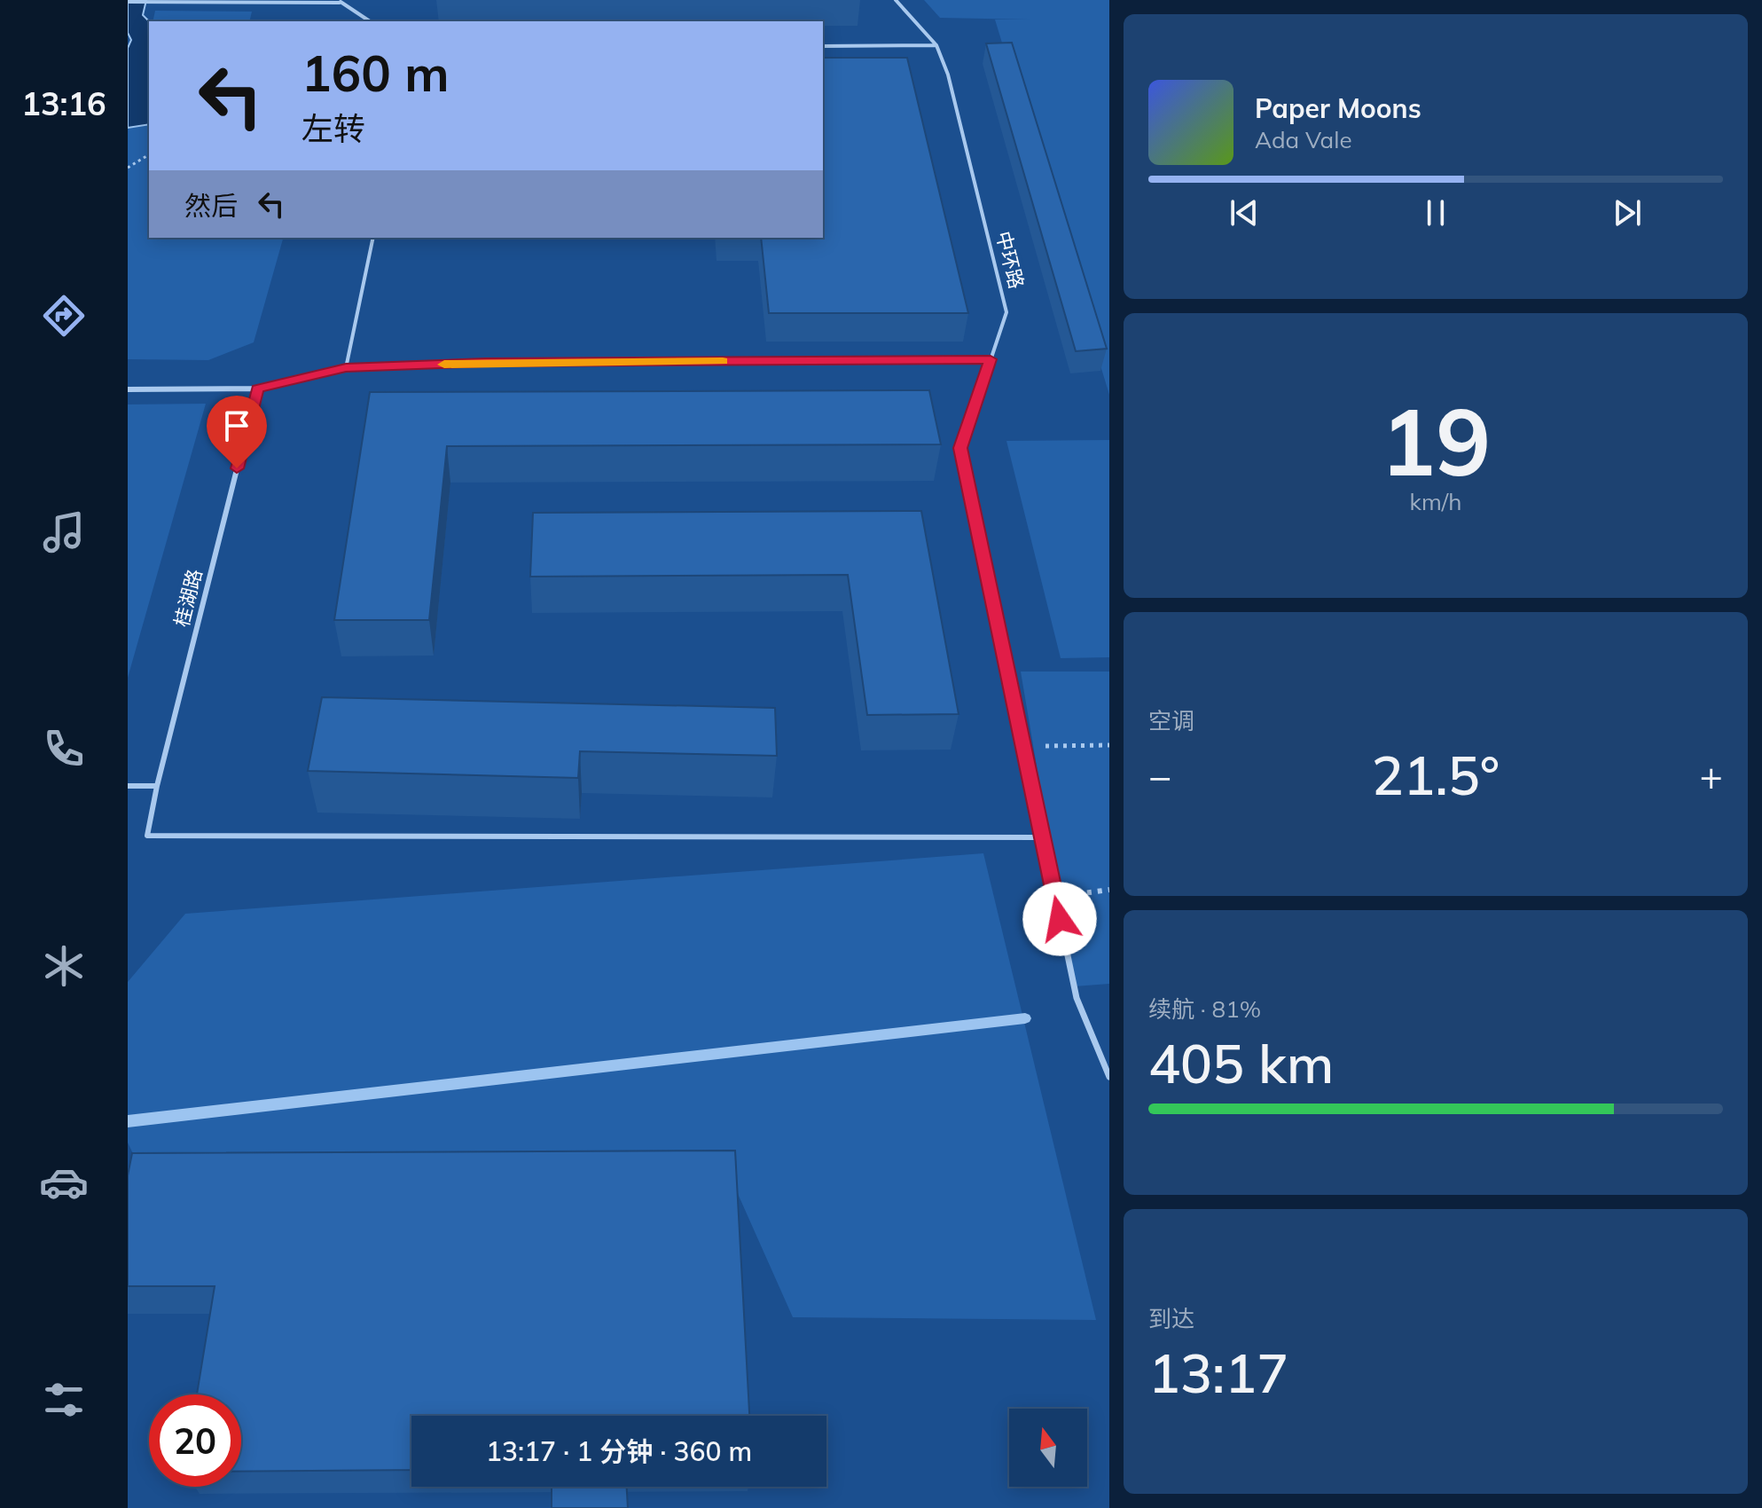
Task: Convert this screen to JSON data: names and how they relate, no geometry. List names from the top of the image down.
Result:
{
  "streets": {
    "lane": ["中环路", "桂湖路"]
  },
  "crossings": [
    ["中环路", "桂湖路"]
  ],
  "north": "top",
  "page": {
    "tabs": "13:16",
    "turn": ["160 m", "左转"],
    "song": ["Paper Moons", "Ada Vale"],
    "then": "然后",
    "tile": [
      ["19", "km/h"],
      "空调",
      ["续航 · 81%", "405 km"],
      ["到达", "13:17"]
    ],
    "heat": ["−", "21.5°", "+"],
    "limit": "20",
    "trip": "13:17 · 1 分钟 · 360 m"
  }
}
